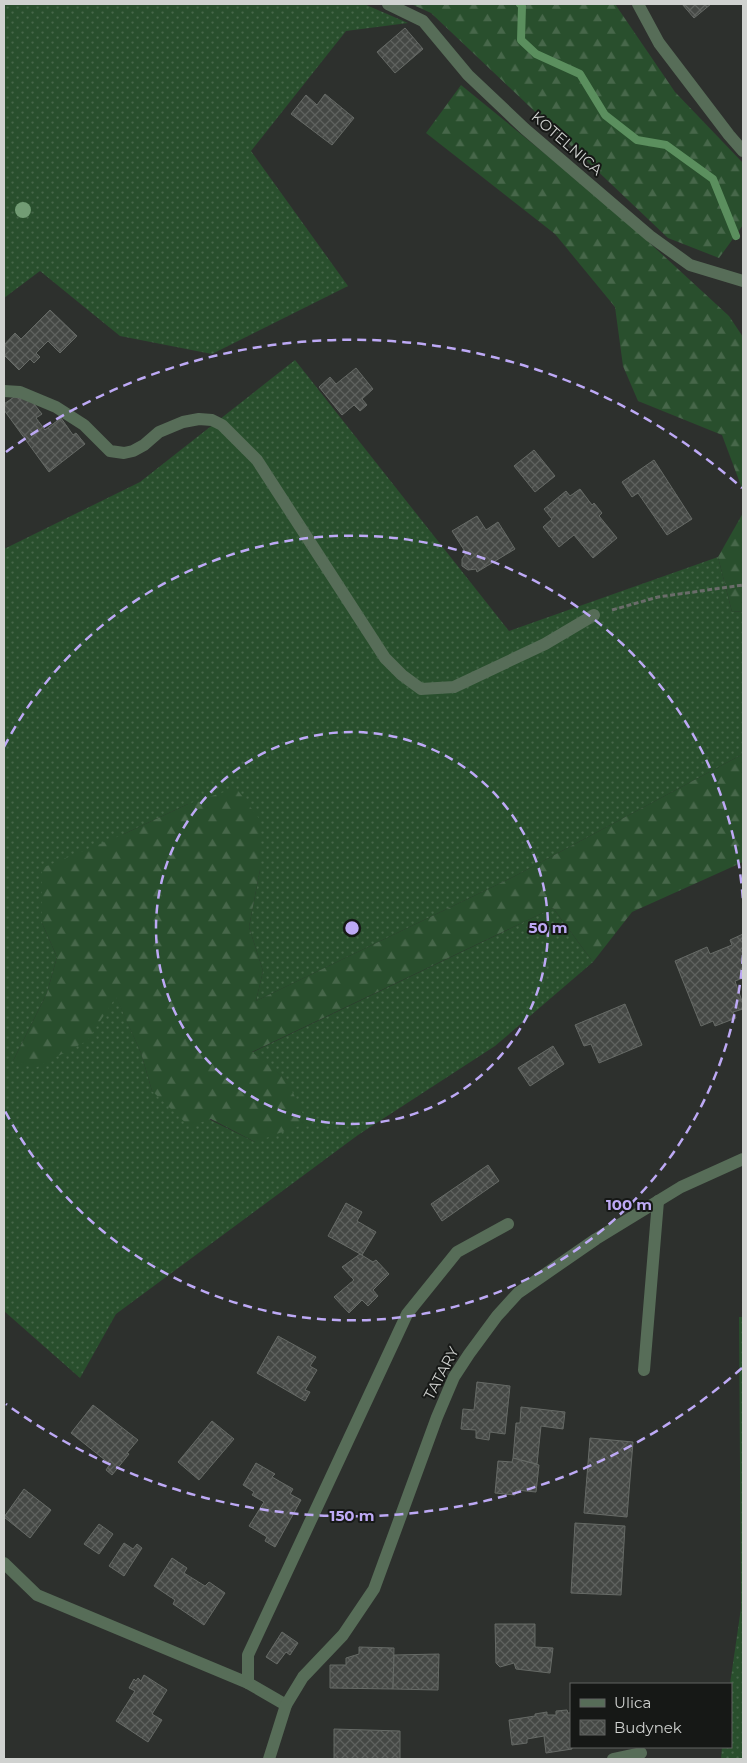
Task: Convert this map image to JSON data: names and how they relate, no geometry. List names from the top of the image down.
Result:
{
  "streets": {
    "street": ["KOTELNICA", "TATARY"]
  },
  "legend": ["Ulica", "Budynek"],
  "rings": ["50 m", "100 m", "150 m"]
}
